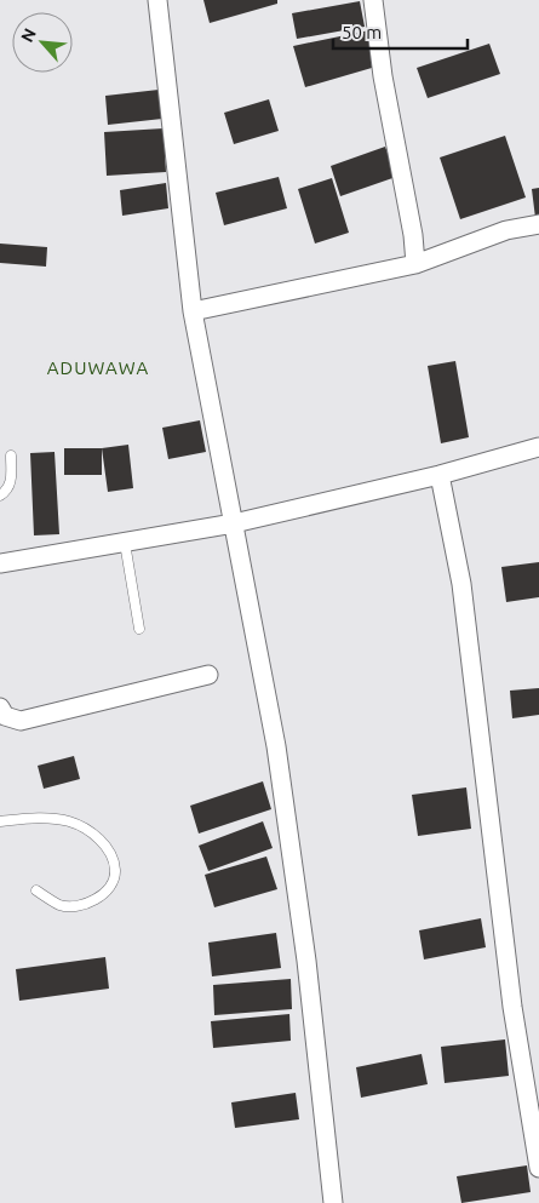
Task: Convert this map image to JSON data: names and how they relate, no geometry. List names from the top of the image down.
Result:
{
  "districts": ["ADUWAWA"],
  "scale_bar": "50 m",
  "north": "top left"
}
